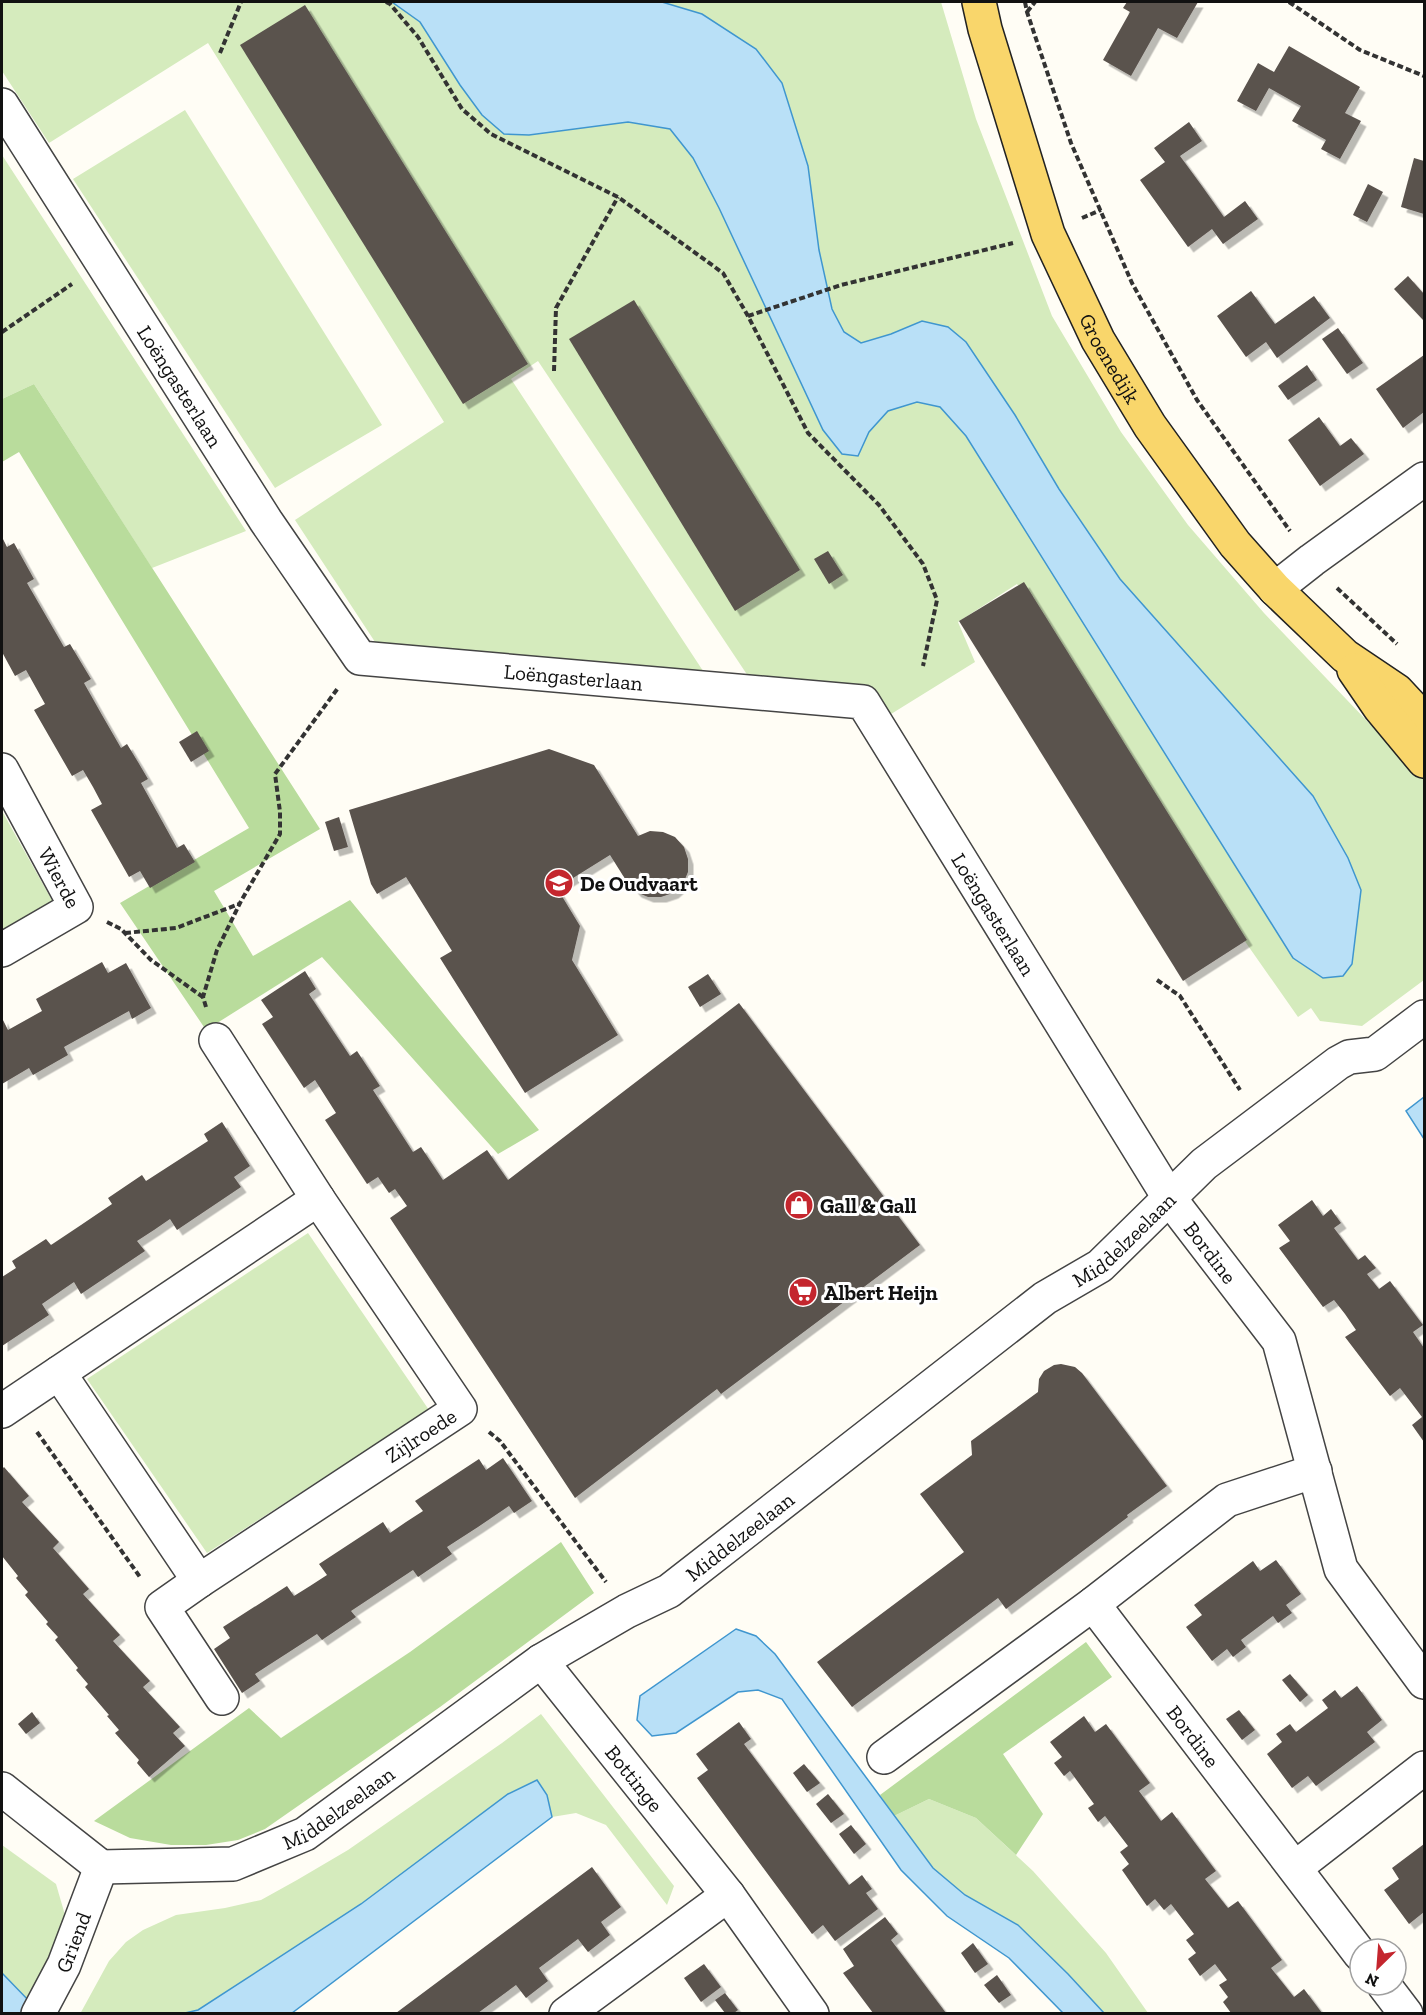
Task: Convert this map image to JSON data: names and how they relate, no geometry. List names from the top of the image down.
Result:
{
  "streets": {
    "main road": ["Groenedijk"],
    "street": [
      "Loëngasterlaan",
      "Wierde",
      "Middelzeelaan",
      "Bordine",
      "Zijlroede",
      "Bottinge",
      "Griend"
    ]
  },
  "crossings": [
    ["Loëngasterlaan", "Middelzeelaan"],
    ["Loëngasterlaan", "Bordine"],
    ["Middelzeelaan", "Bordine"],
    ["Middelzeelaan", "Bottinge"],
    ["Middelzeelaan", "Griend"]
  ],
  "places": {
    "school or university": ["De Oudvaart"],
    "shop": ["Gall & Gall"],
    "supermarket": ["Albert Heijn"]
  },
  "north": "bottom left"
}
